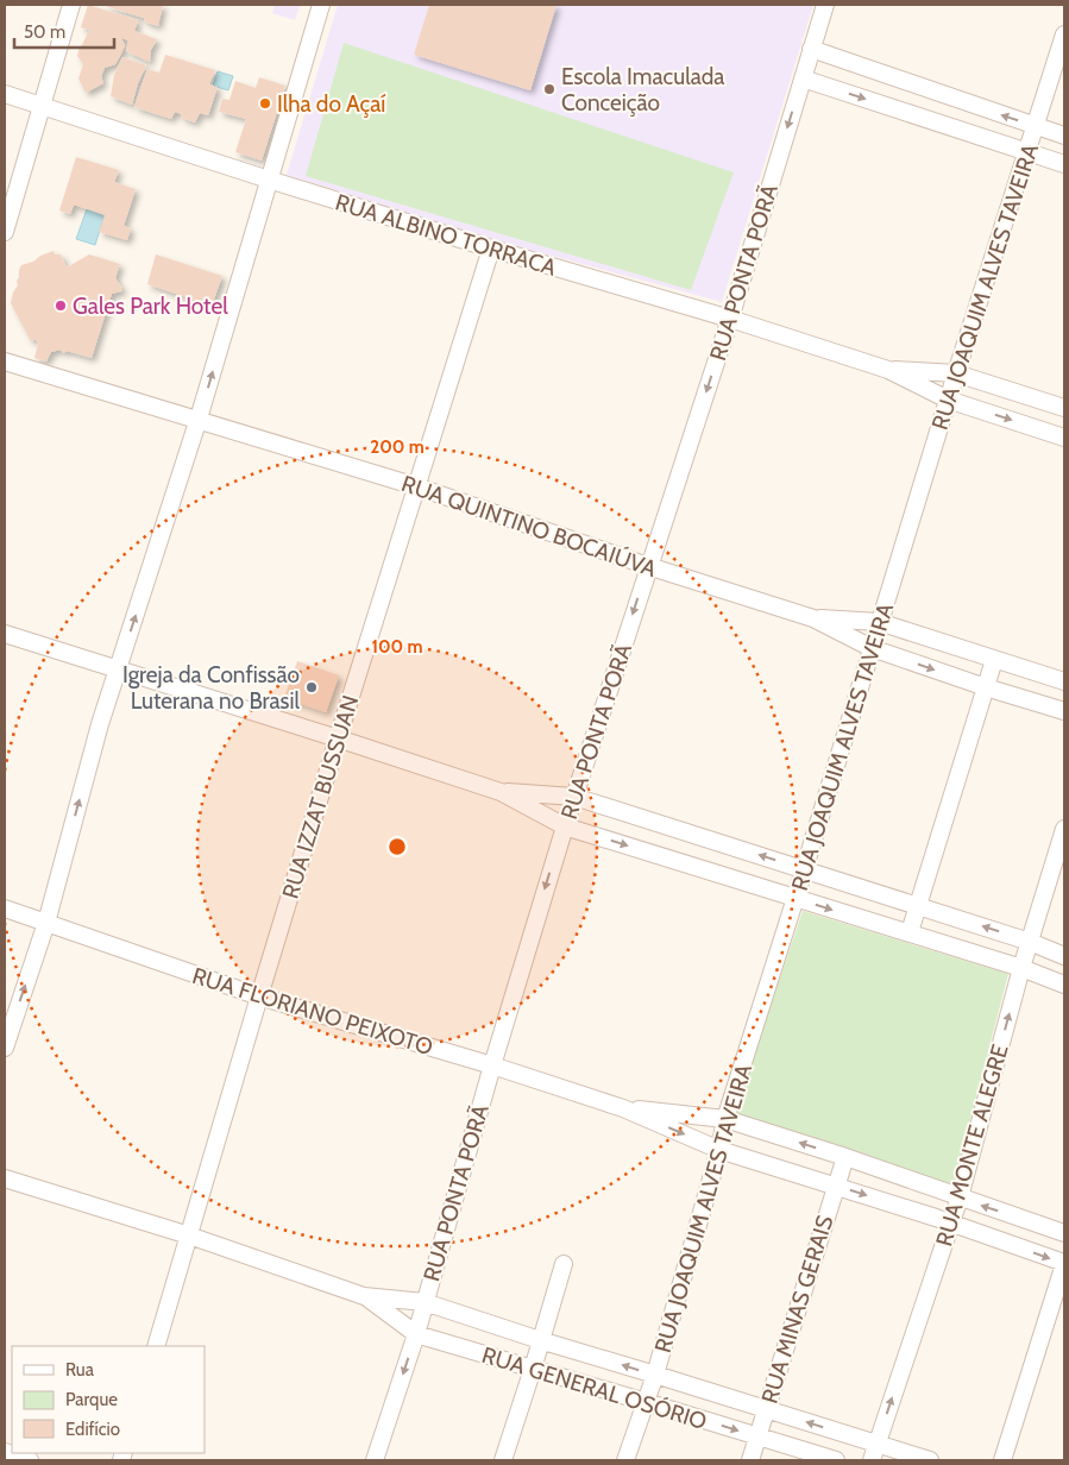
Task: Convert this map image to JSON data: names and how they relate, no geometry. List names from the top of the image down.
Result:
{
  "streets": {
    "street": [
      "RUA ALBINO TORRACA",
      "RUA PONTA PORÃ",
      "RUA JOAQUIM ALVES TAVEIRA",
      "RUA QUINTINO BOCAIÚVA",
      "RUA IZZAT BUSSUAN",
      "RUA FLORIANO PEIXOTO",
      "RUA MONTE ALEGRE",
      "RUA MINAS GERAIS",
      "RUA GENERAL OSÓRIO"
    ]
  },
  "crossings": [
    ["RUA ALBINO TORRACA", "RUA PONTA PORÃ"],
    ["RUA ALBINO TORRACA", "RUA JOAQUIM ALVES TAVEIRA"],
    ["RUA ALBINO TORRACA", "RUA IZZAT BUSSUAN"],
    ["RUA PONTA PORÃ", "RUA QUINTINO BOCAIÚVA"],
    ["RUA PONTA PORÃ", "RUA FLORIANO PEIXOTO"],
    ["RUA PONTA PORÃ", "RUA GENERAL OSÓRIO"],
    ["RUA JOAQUIM ALVES TAVEIRA", "RUA QUINTINO BOCAIÚVA"],
    ["RUA JOAQUIM ALVES TAVEIRA", "RUA FLORIANO PEIXOTO"],
    ["RUA JOAQUIM ALVES TAVEIRA", "RUA GENERAL OSÓRIO"],
    ["RUA QUINTINO BOCAIÚVA", "RUA IZZAT BUSSUAN"],
    ["RUA IZZAT BUSSUAN", "RUA FLORIANO PEIXOTO"],
    ["RUA IZZAT BUSSUAN", "RUA GENERAL OSÓRIO"],
    ["RUA FLORIANO PEIXOTO", "RUA MONTE ALEGRE"],
    ["RUA FLORIANO PEIXOTO", "RUA MINAS GERAIS"],
    ["RUA MONTE ALEGRE", "RUA GENERAL OSÓRIO"],
    ["RUA MINAS GERAIS", "RUA GENERAL OSÓRIO"]
  ],
  "one_way": ["RUA PONTA PORÃ"],
  "places": [
    "Escola Imaculada Conceição",
    "Ilha do Açaí",
    "Gales Park Hotel",
    "Igreja da Confissão Luterana no Brasil"
  ],
  "legend": ["Rua", "Parque", "Edifício"],
  "scale_bar": "50 m",
  "rings": ["200 m", "100 m"]
}
